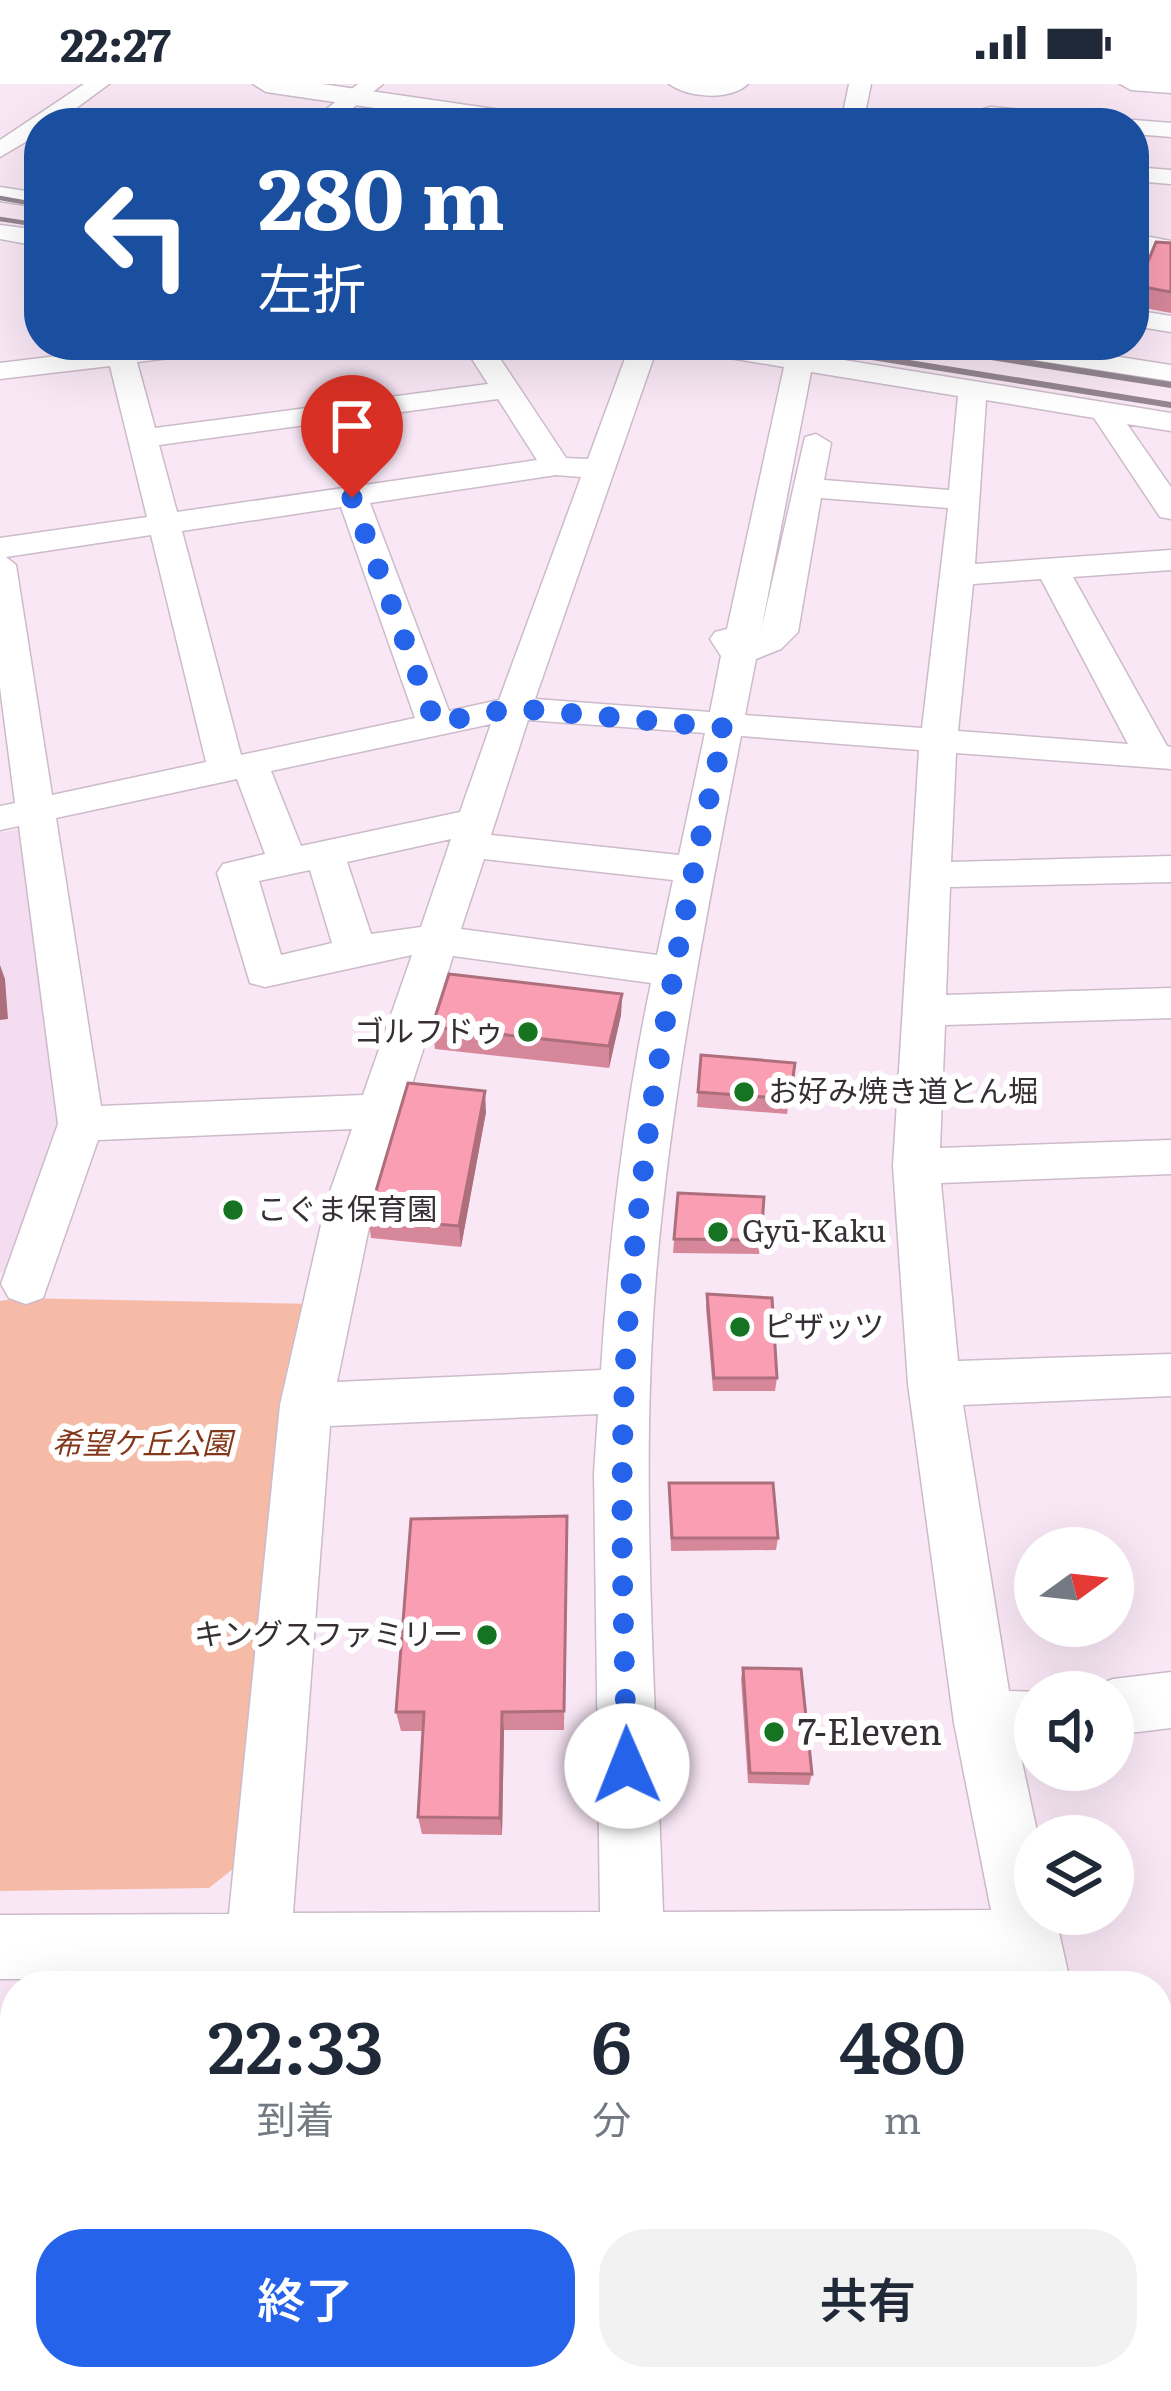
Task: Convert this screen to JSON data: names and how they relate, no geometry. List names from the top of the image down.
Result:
{
  "parks": ["希望ケ丘公園"],
  "places": [
    "ゴルフドゥ",
    "お好み焼き道とん堀",
    "こぐま保育園",
    "Gyū-Kaku",
    "ピザッツ",
    "キングスファミリー",
    "7-Eleven"
  ],
  "north": "right",
  "page": {
    "status": "22:27",
    "turn": ["280 m", "左折"],
    "eta": [
      "22:33",
      "到着",
      "6",
      "分",
      "480",
      "m"
    ],
    "buttons": ["終了", "共有"]
  }
}
